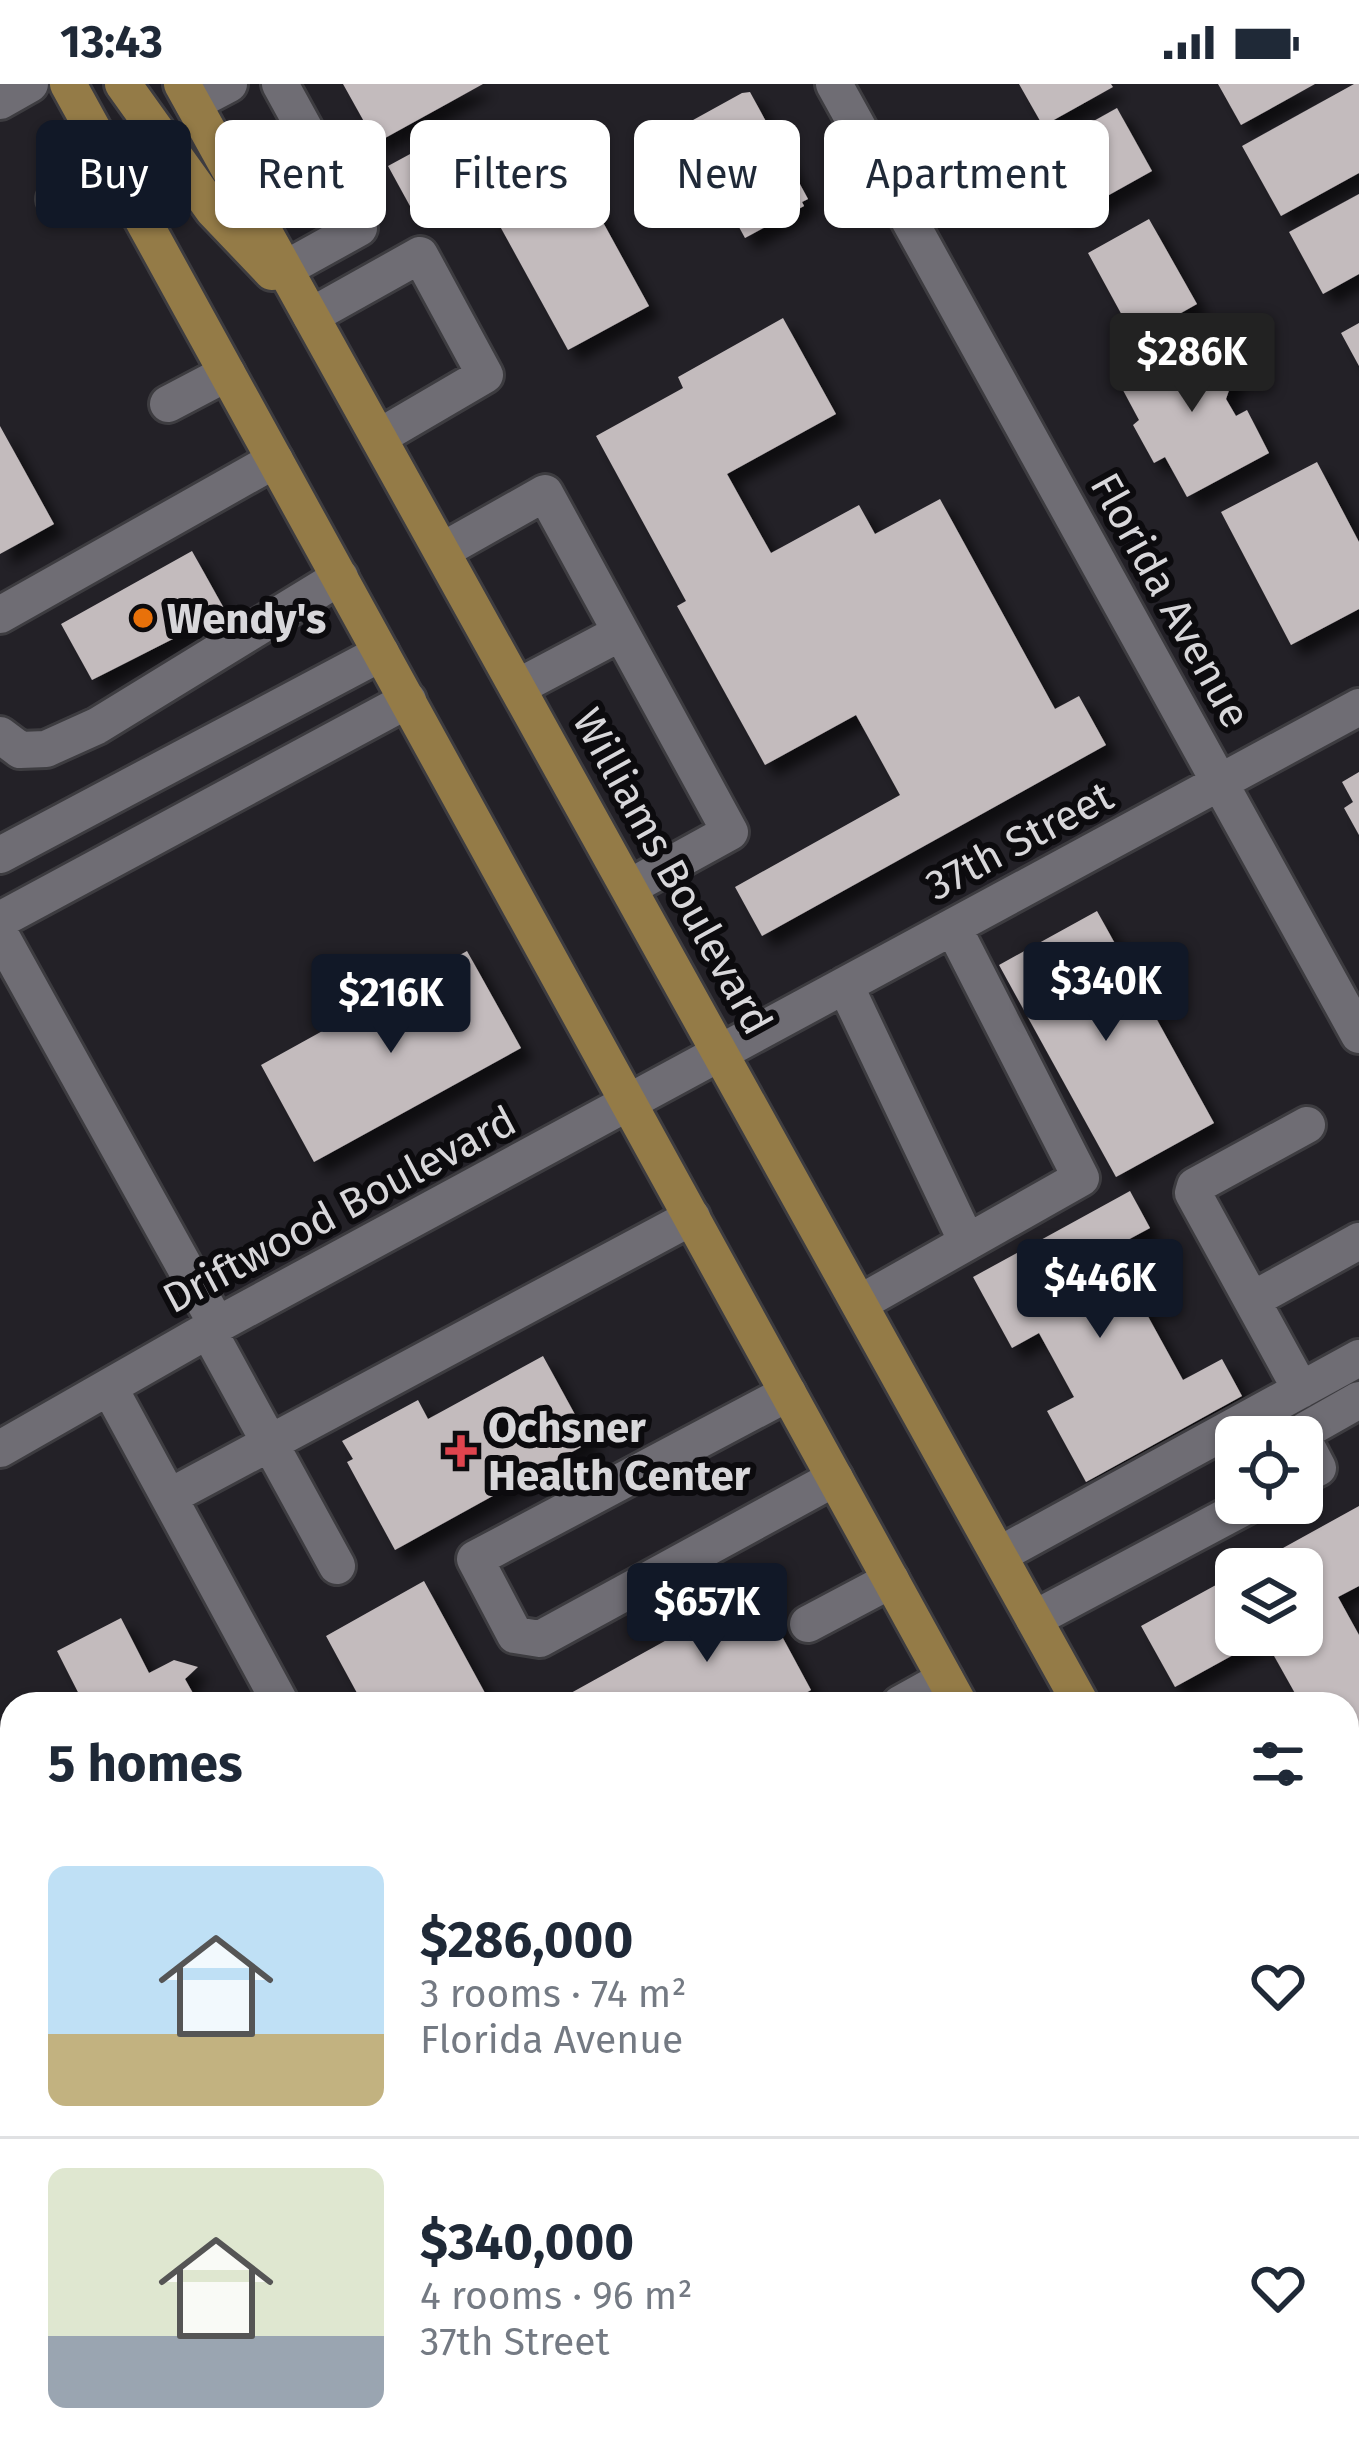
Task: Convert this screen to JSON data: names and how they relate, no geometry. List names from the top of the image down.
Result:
{
  "streets": {
    "main road": ["Williams Boulevard"],
    "street": ["Florida Avenue", "37th Street", "Driftwood Boulevard"]
  },
  "crossings": [
    ["Florida Avenue", "37th Street"],
    ["37th Street", "Williams Boulevard"],
    ["37th Street", "Driftwood Boulevard"],
    ["Williams Boulevard", "Driftwood Boulevard"]
  ],
  "places": {
    "other": ["Wendy's"],
    "health": ["Ochsner Health Center"]
  },
  "page": {
    "status": "13:43",
    "chip": [
      "Buy",
      "Rent",
      "Filters",
      "New",
      "Apartment"
    ],
    "price": [
      "$286K",
      "$340K",
      "$216K",
      "$446K",
      "$657K"
    ],
    "heading": "5 homes",
    "list": [
      {
        "name": "$286,000",
        "note": "3 rooms · 74 m² · Florida Avenue"
      },
      {
        "name": "$340,000",
        "note": "4 rooms · 96 m² · 37th Street"
      }
    ]
  }
}
